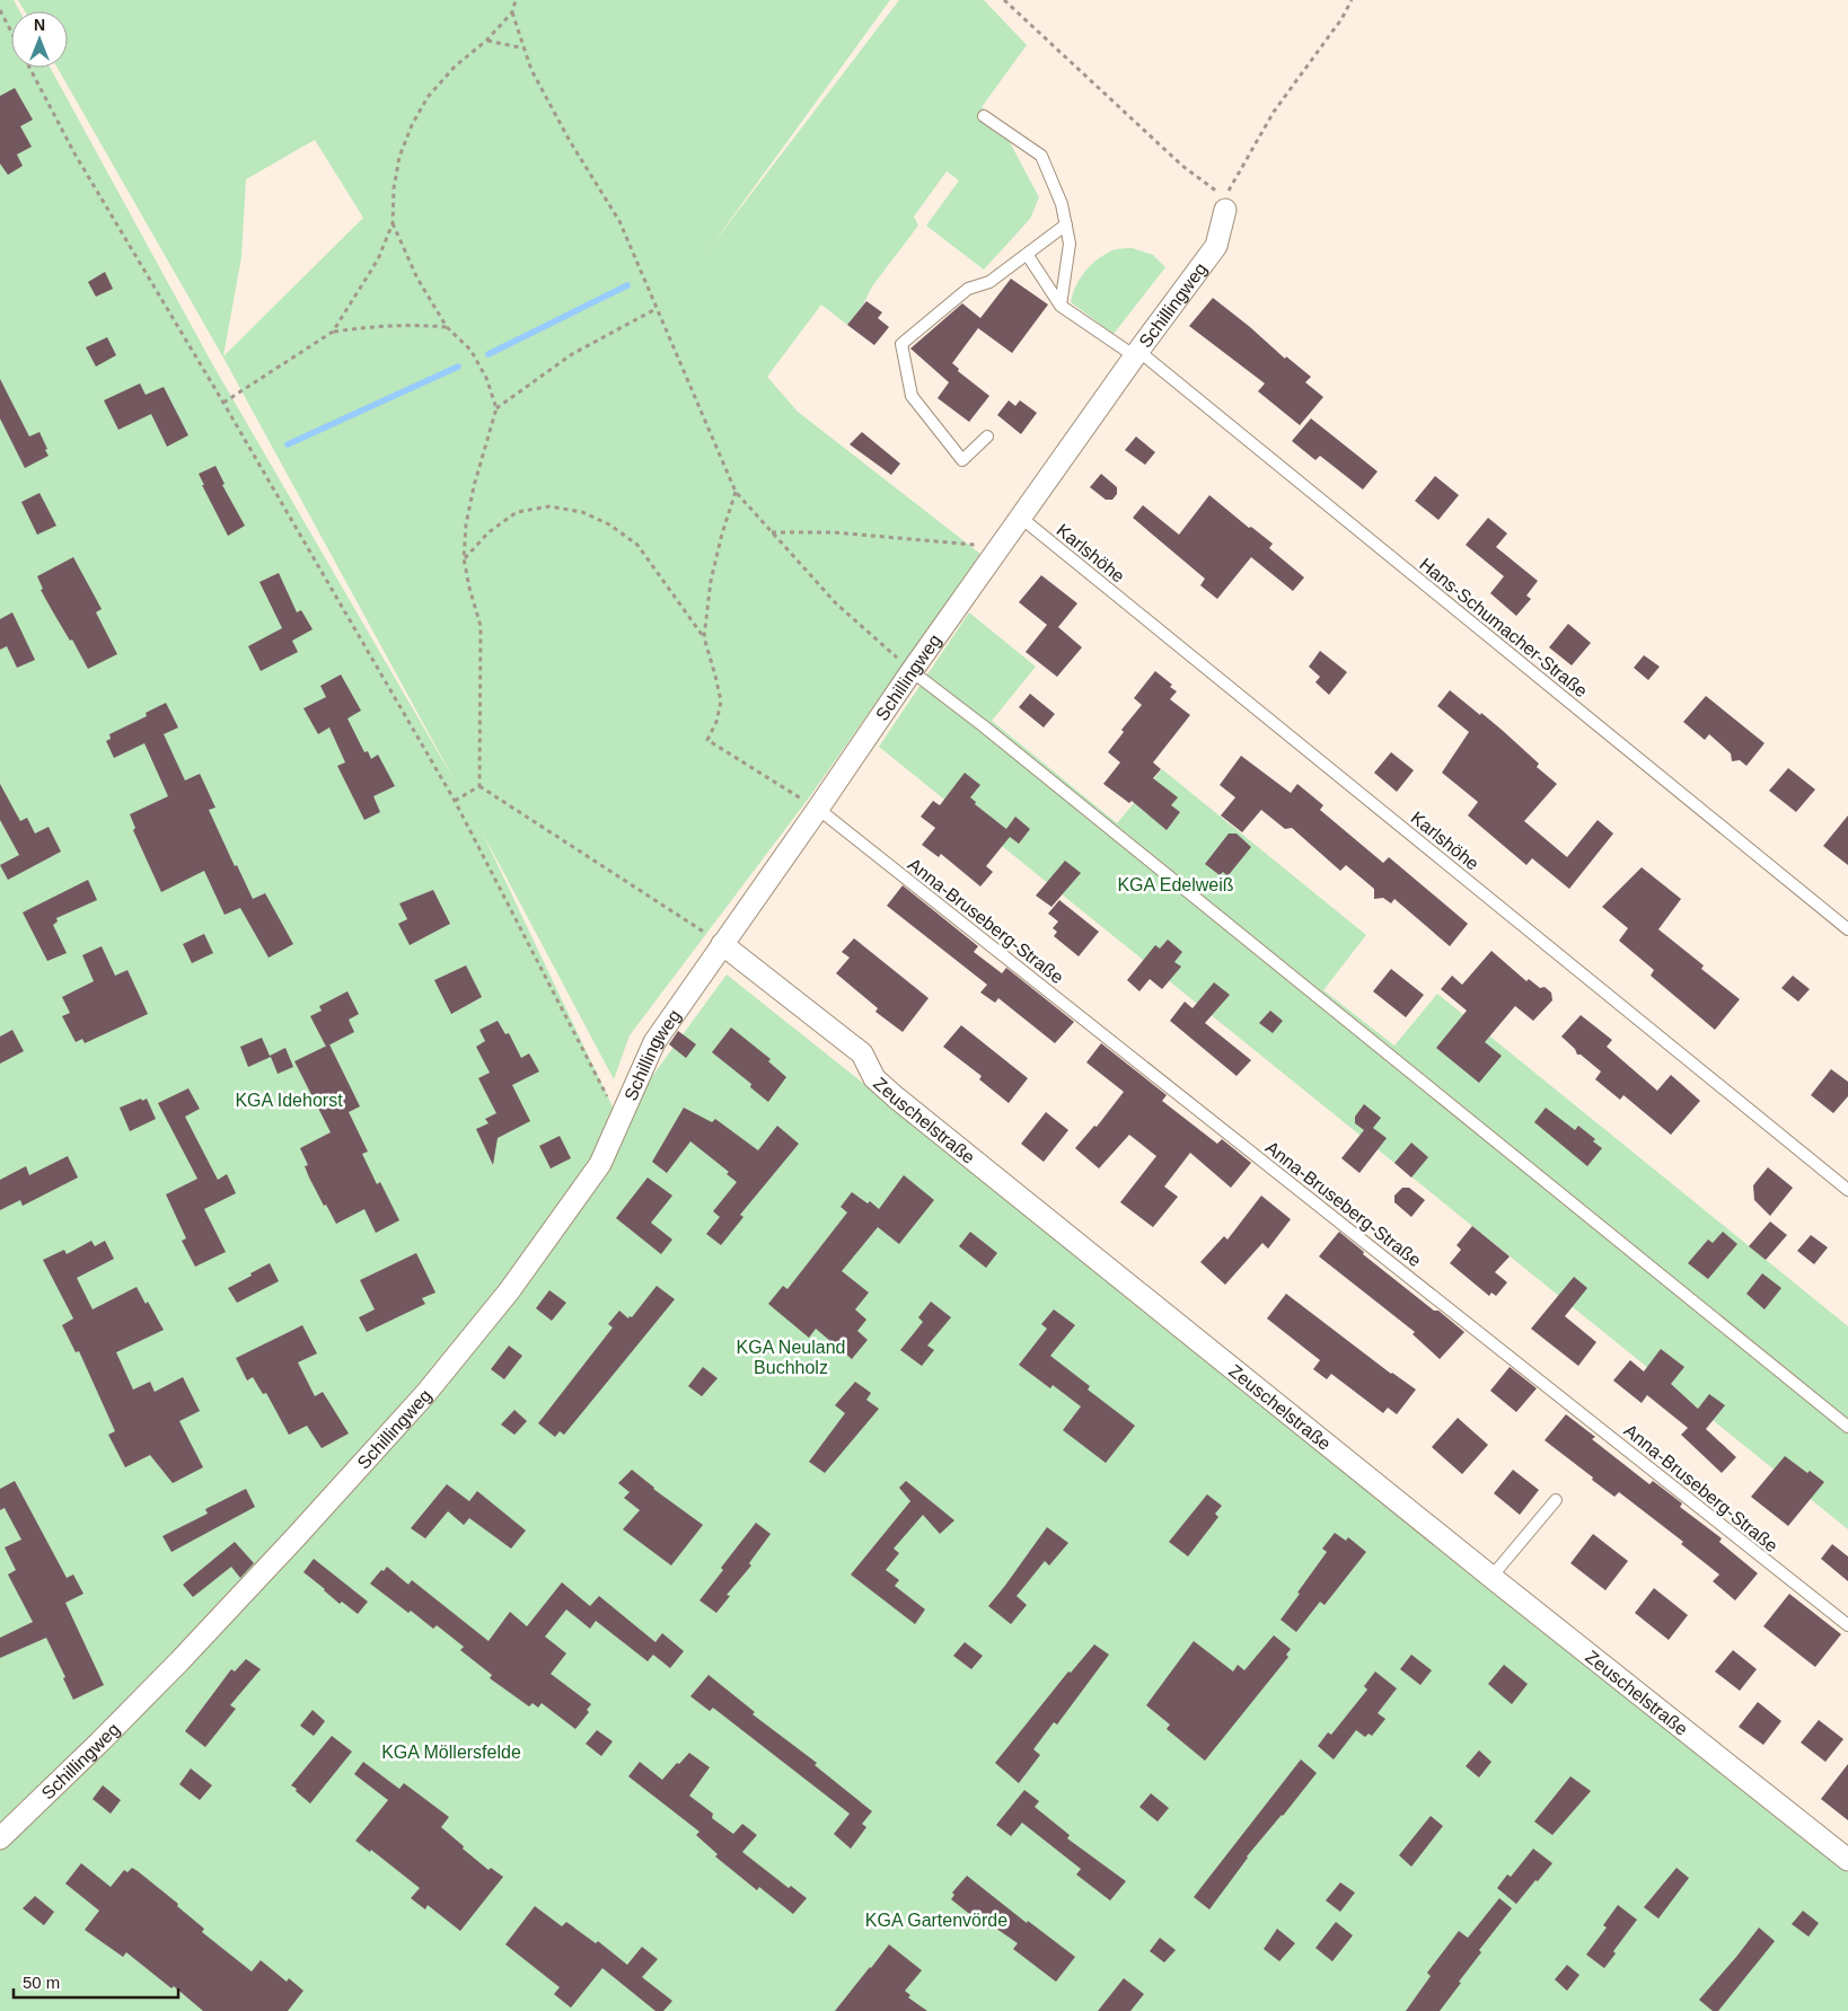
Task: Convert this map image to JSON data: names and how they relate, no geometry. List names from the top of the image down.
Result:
{
  "streets": {
    "street": ["Schillingweg", "Zeuschelstraße"],
    "lane": ["Karlshöhe", "Hans-Schumacher-Straße", "Anna-Bruseberg-Straße"]
  },
  "crossings": [
    ["Schillingweg", "Karlshöhe"],
    ["Schillingweg", "Hans-Schumacher-Straße"],
    ["Schillingweg", "Anna-Bruseberg-Straße"],
    ["Schillingweg", "Zeuschelstraße"]
  ],
  "parks": [
    "KGA Edelweiß",
    "KGA Idehorst",
    "KGA Neuland Buchholz",
    "KGA Möllersfelde",
    "KGA Gartenvörde"
  ],
  "scale_bar": "50 m",
  "north": "top"
}
